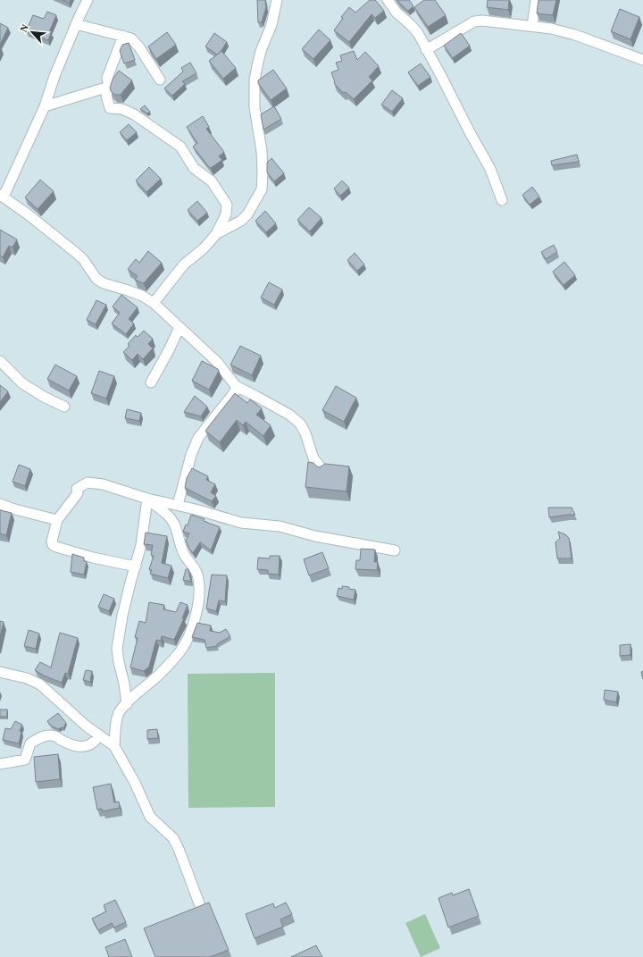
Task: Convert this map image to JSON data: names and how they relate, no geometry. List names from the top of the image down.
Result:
{
  "north": "top left"
}
